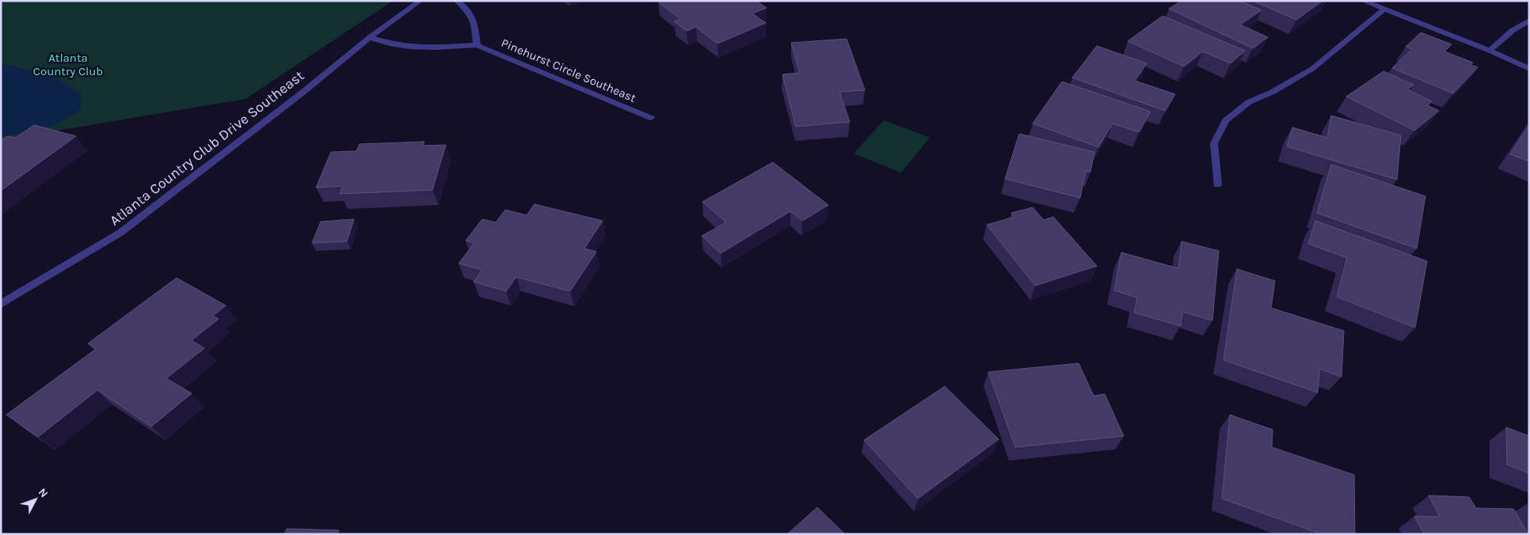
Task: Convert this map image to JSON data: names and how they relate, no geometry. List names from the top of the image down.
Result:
{
  "streets": {
    "street": ["Pinehurst Circle Southeast", "Atlanta Country Club Drive Southeast"]
  },
  "crossings": [
    ["Pinehurst Circle Southeast", "Atlanta Country Club Drive Southeast"]
  ],
  "parks": ["Atlanta Country Club"],
  "north": "top right"
}
